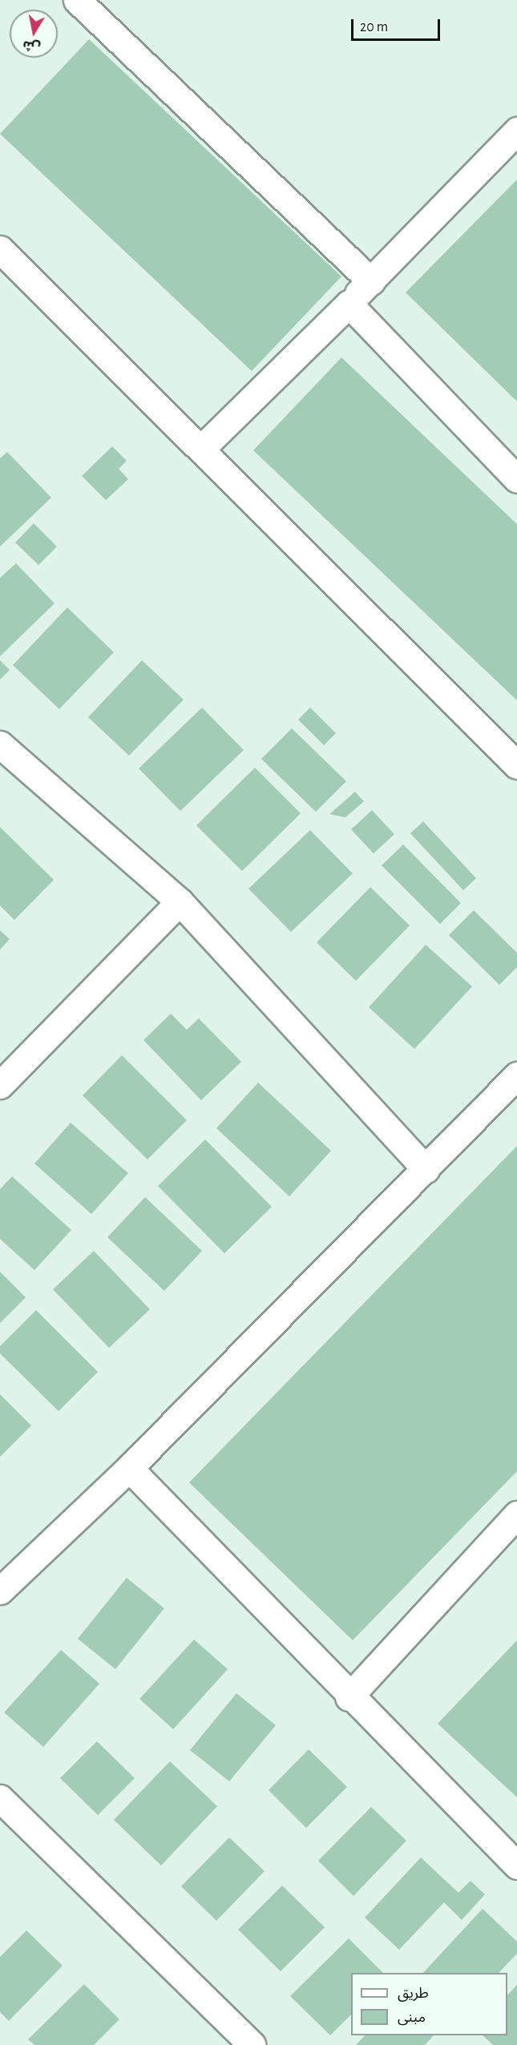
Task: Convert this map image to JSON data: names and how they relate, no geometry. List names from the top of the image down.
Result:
{
  "legend": ["طريق", "مبنى"],
  "scale_bar": "20 m",
  "north": "bottom"
}
